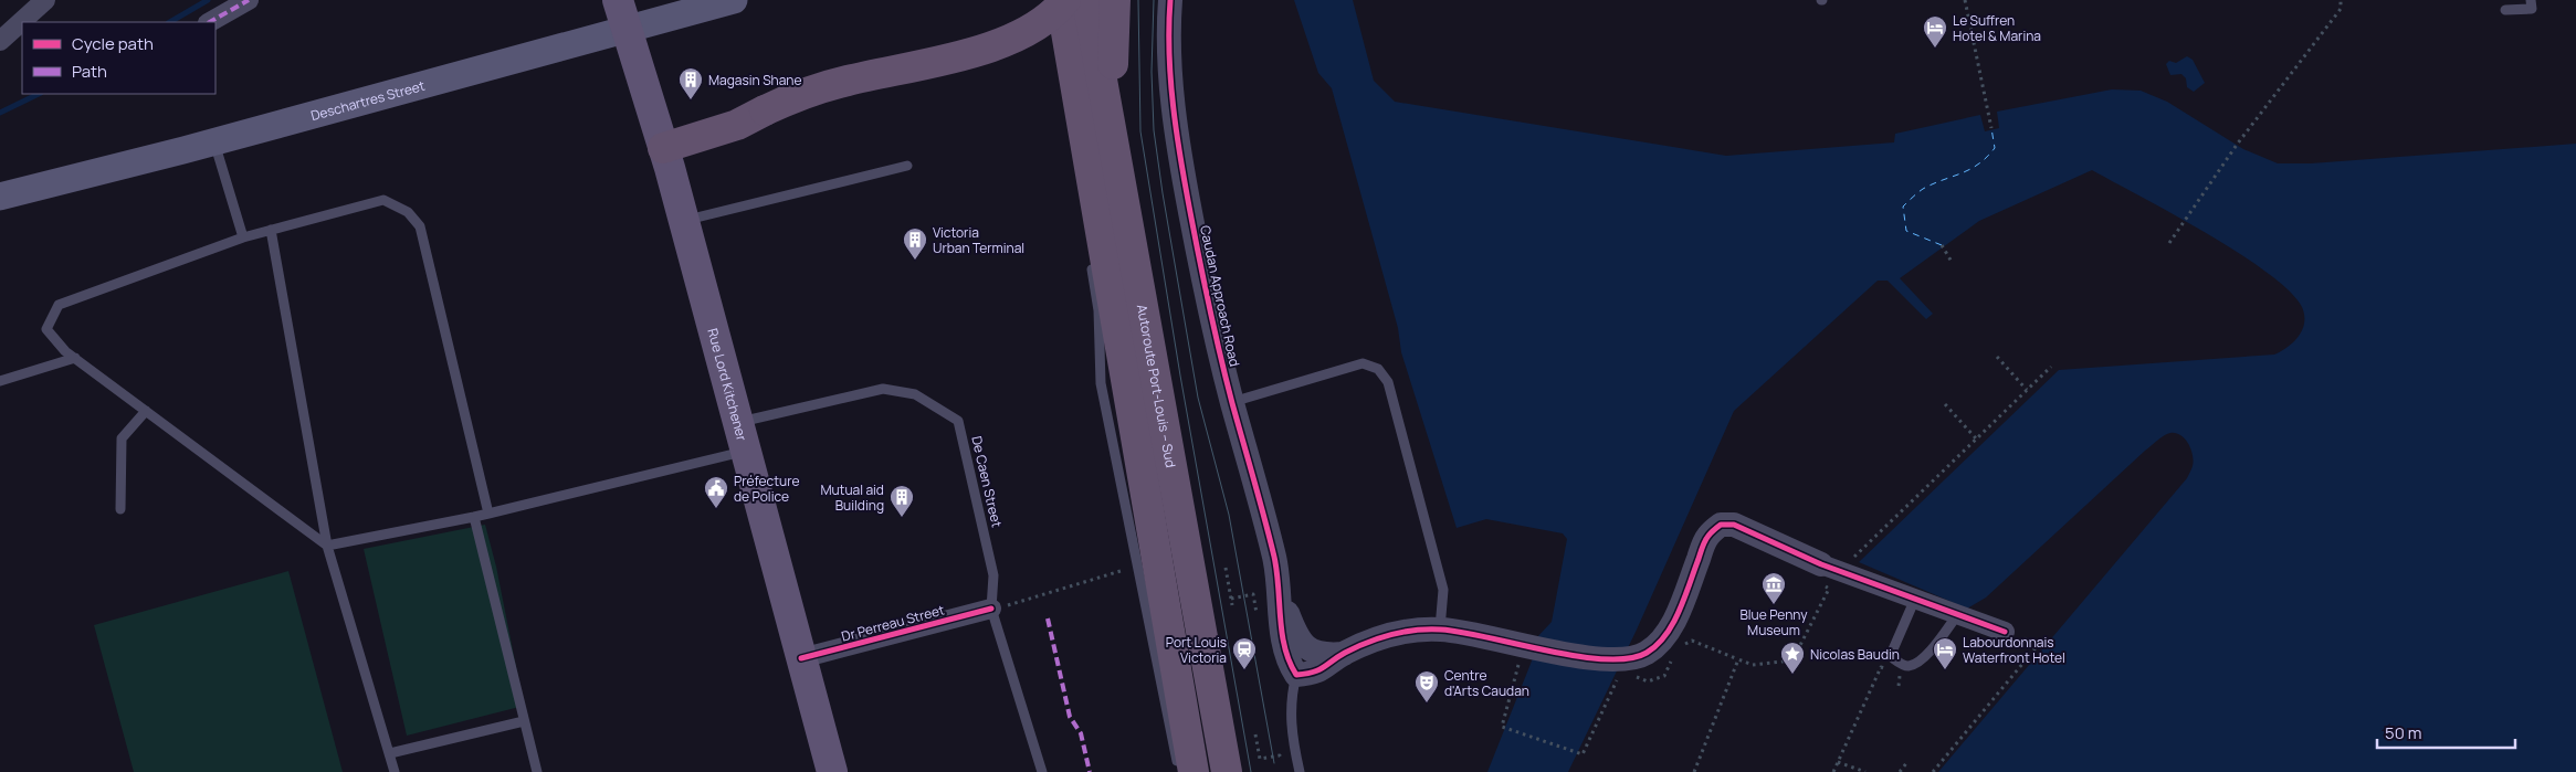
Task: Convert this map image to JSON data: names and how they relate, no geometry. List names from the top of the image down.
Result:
{
  "streets": {
    "highway": ["Autoroute Port-Louis – Sud"],
    "main road": ["Deschartres Street", "Rue Lord Kitchener"],
    "street": ["Caudan Approach Road", "Dr Perreau Street"],
    "lane": ["De Caen Street"]
  },
  "crossings": [
    ["Deschartres Street", "Rue Lord Kitchener"],
    ["Rue Lord Kitchener", "De Caen Street"],
    ["Rue Lord Kitchener", "Dr Perreau Street"],
    ["De Caen Street", "Dr Perreau Street"]
  ],
  "places": {
    "hotel": ["Le Suffren Hotel & Marina", "Labourdonnais Waterfront Hotel"],
    "building": ["Magasin Shane", "Victoria Urban Terminal", "Mutual aid Building"],
    "public building": ["Préfecture de Police"],
    "museum": ["Blue Penny Museum"],
    "station": ["Port Louis Victoria"],
    "place": ["Nicolas Baudin"],
    "theatre": ["Centre d'Arts Caudan"]
  },
  "legend": ["Cycle path", "Path"],
  "scale_bar": "50 m"
}
